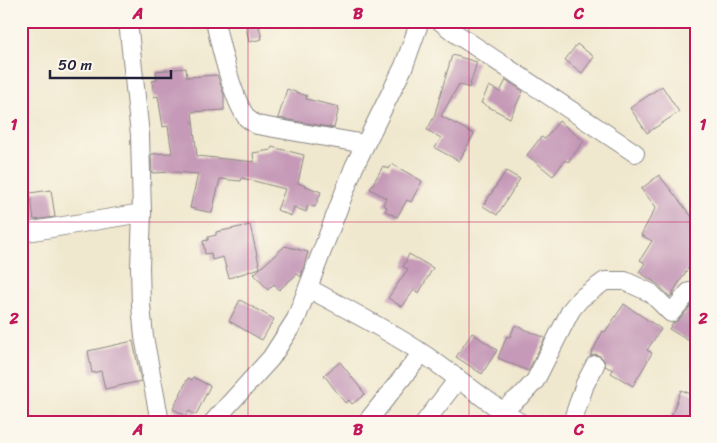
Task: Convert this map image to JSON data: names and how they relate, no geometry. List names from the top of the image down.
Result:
{
  "scale_bar": "50 m",
  "grid": {
    "columns": ["A", "B", "C"],
    "rows": ["1", "2"]
  }
}
